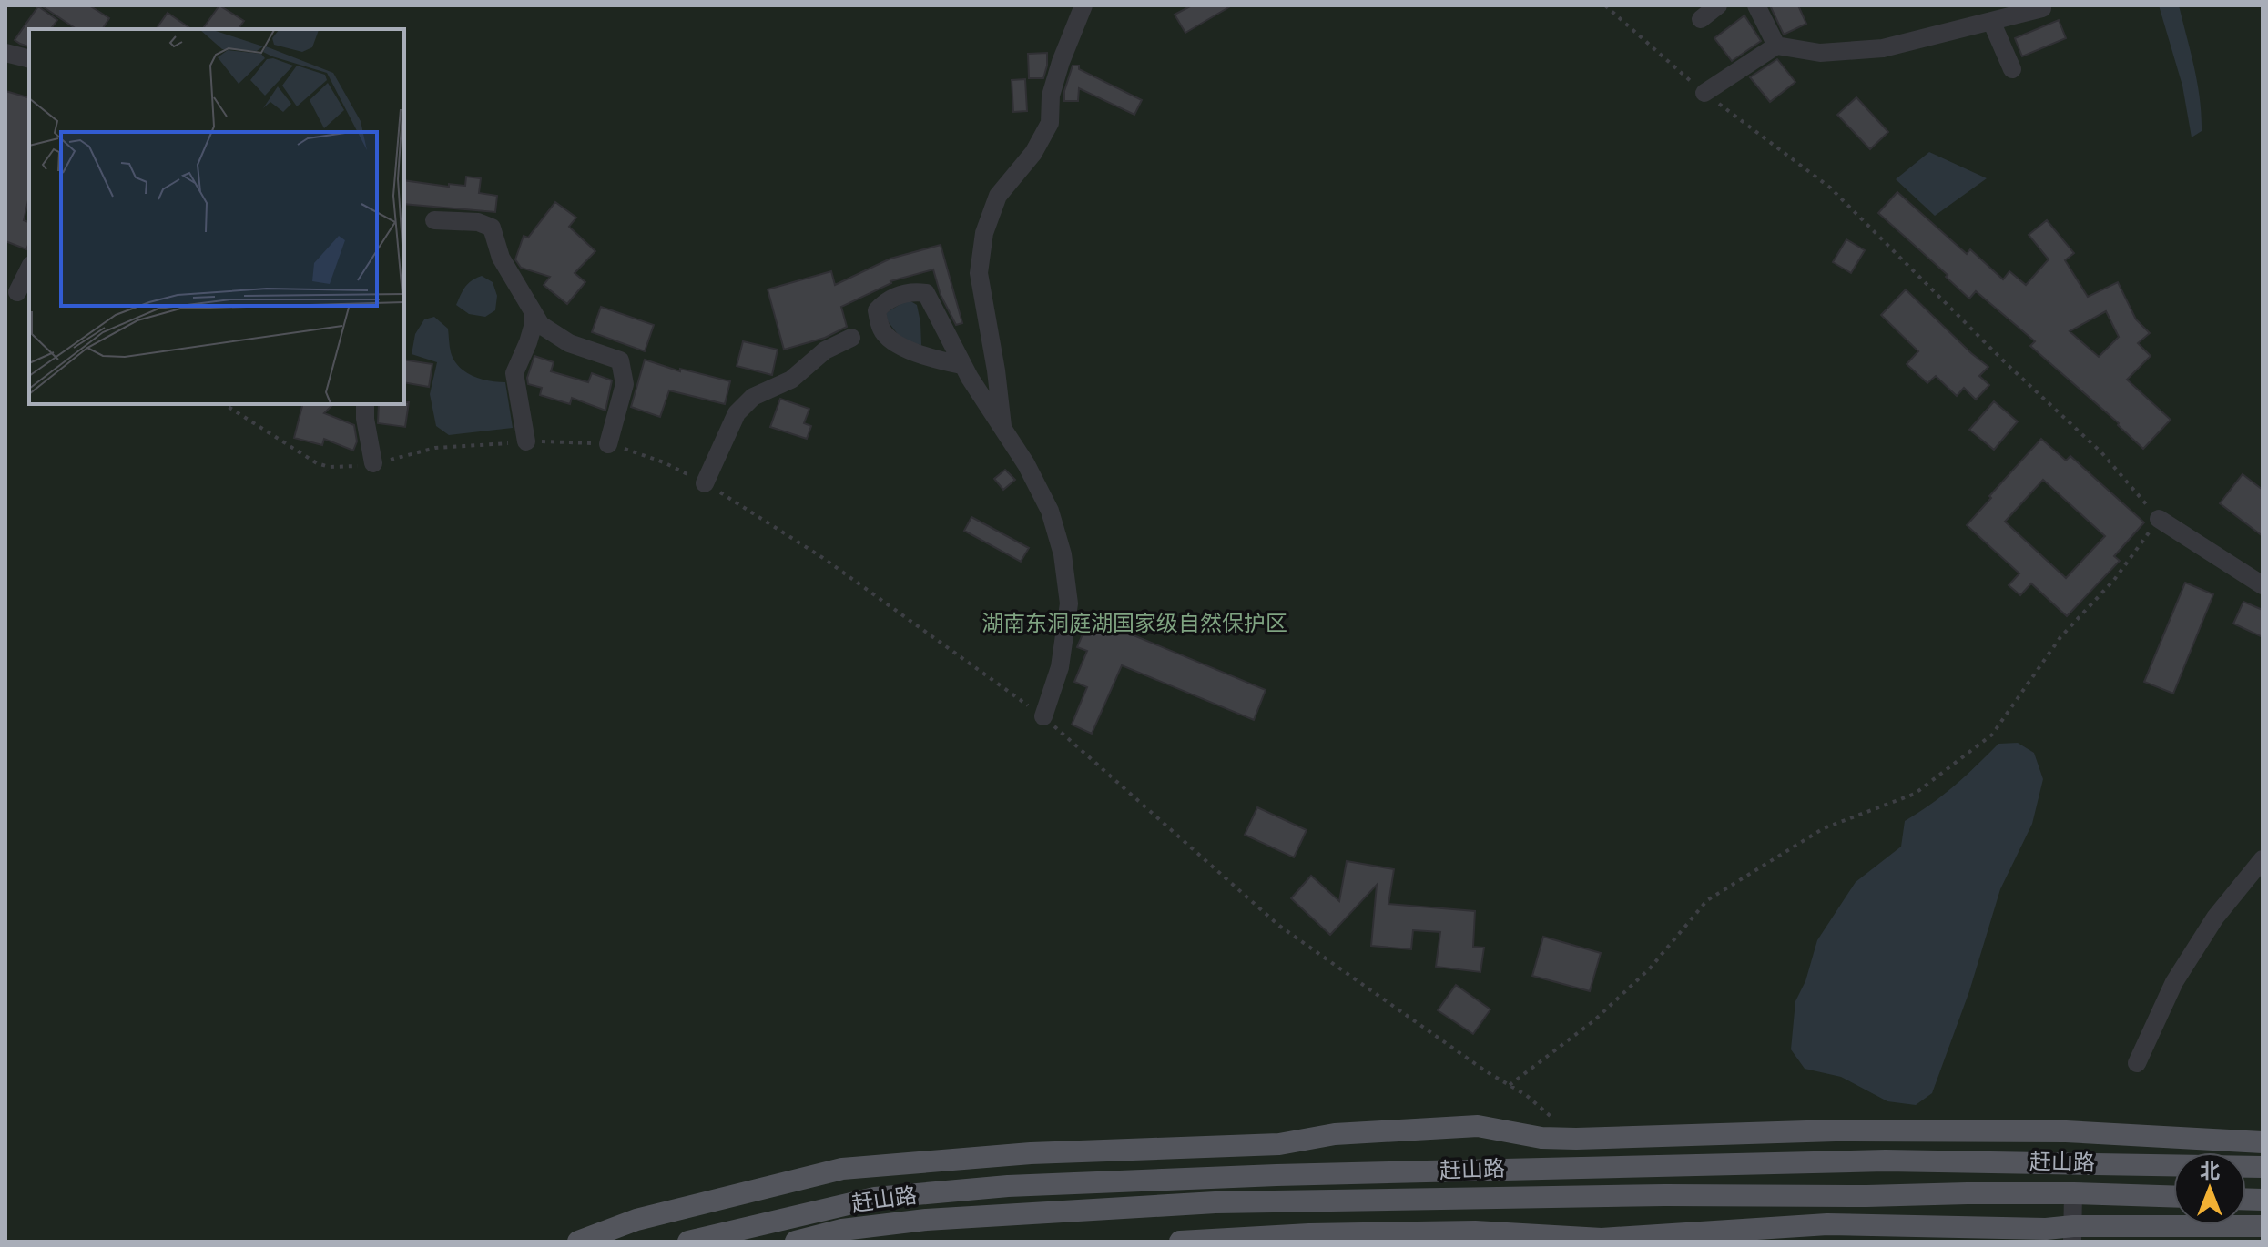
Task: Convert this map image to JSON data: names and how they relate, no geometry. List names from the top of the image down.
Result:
{
  "streets": {
    "main road": ["赶山路"]
  },
  "parks": ["湖南东洞庭湖国家级自然保护区"],
  "north": "top"
}
